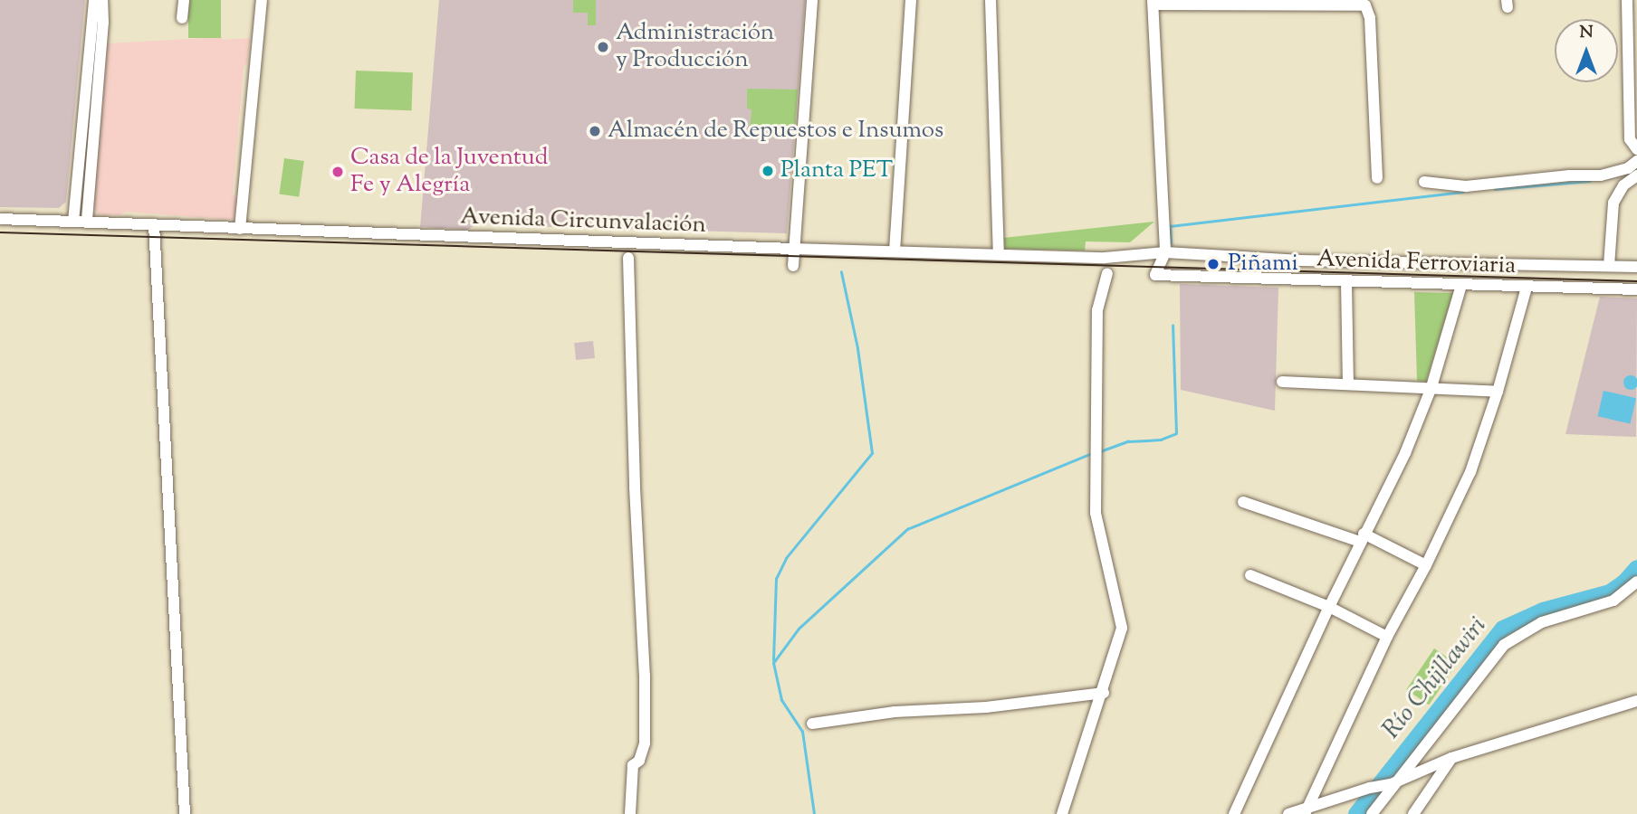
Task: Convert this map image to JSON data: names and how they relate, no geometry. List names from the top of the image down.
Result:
{
  "streets": {
    "street": ["Avenida Circunvalación", "Avenida Ferroviaria"]
  },
  "crossings": [
    ["Avenida Circunvalación", "Avenida Ferroviaria"]
  ],
  "water": ["Río Chijllawiri"],
  "places": [
    "Administración y Producción",
    "Almacén de Repuestos e Insumos",
    "Planta PET",
    "Casa de la Juventud Fe y Alegría",
    "Piñami"
  ],
  "north": "top"
}
